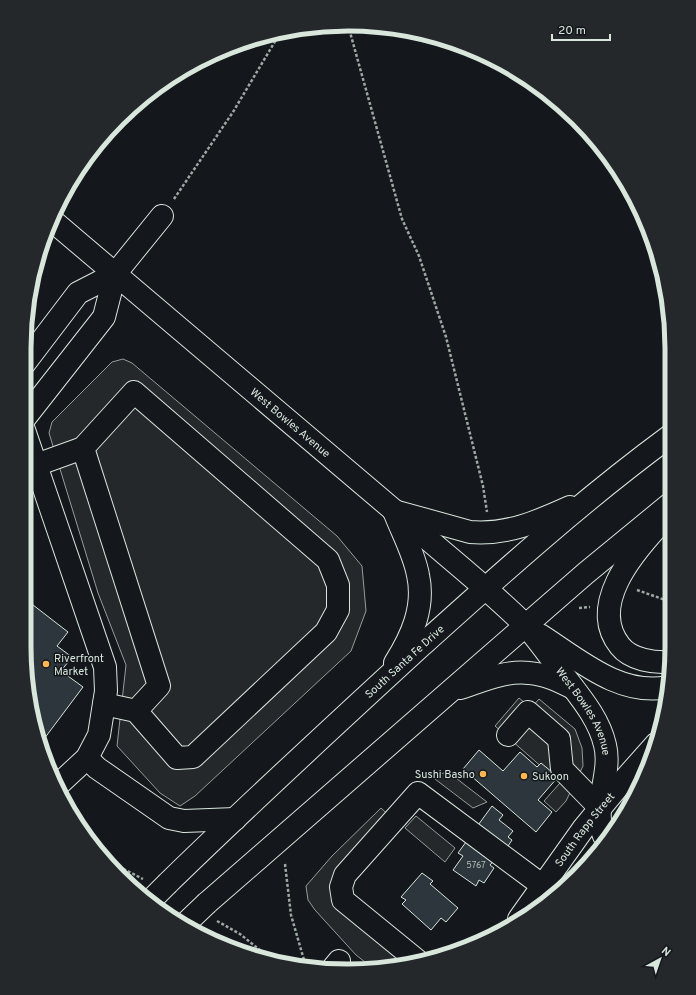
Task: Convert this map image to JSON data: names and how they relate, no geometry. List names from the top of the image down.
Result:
{
  "streets": {
    "main road": ["West Bowles Avenue", "South Santa Fe Drive", "South Rapp Street"]
  },
  "crossings": [
    ["West Bowles Avenue", "South Santa Fe Drive"],
    ["West Bowles Avenue", "South Rapp Street"]
  ],
  "places": ["Riverfront Market", "Sushi Basho", "Sukoon"],
  "house_numbers": ["5767"],
  "scale_bar": "20 m",
  "north": "top right"
}
